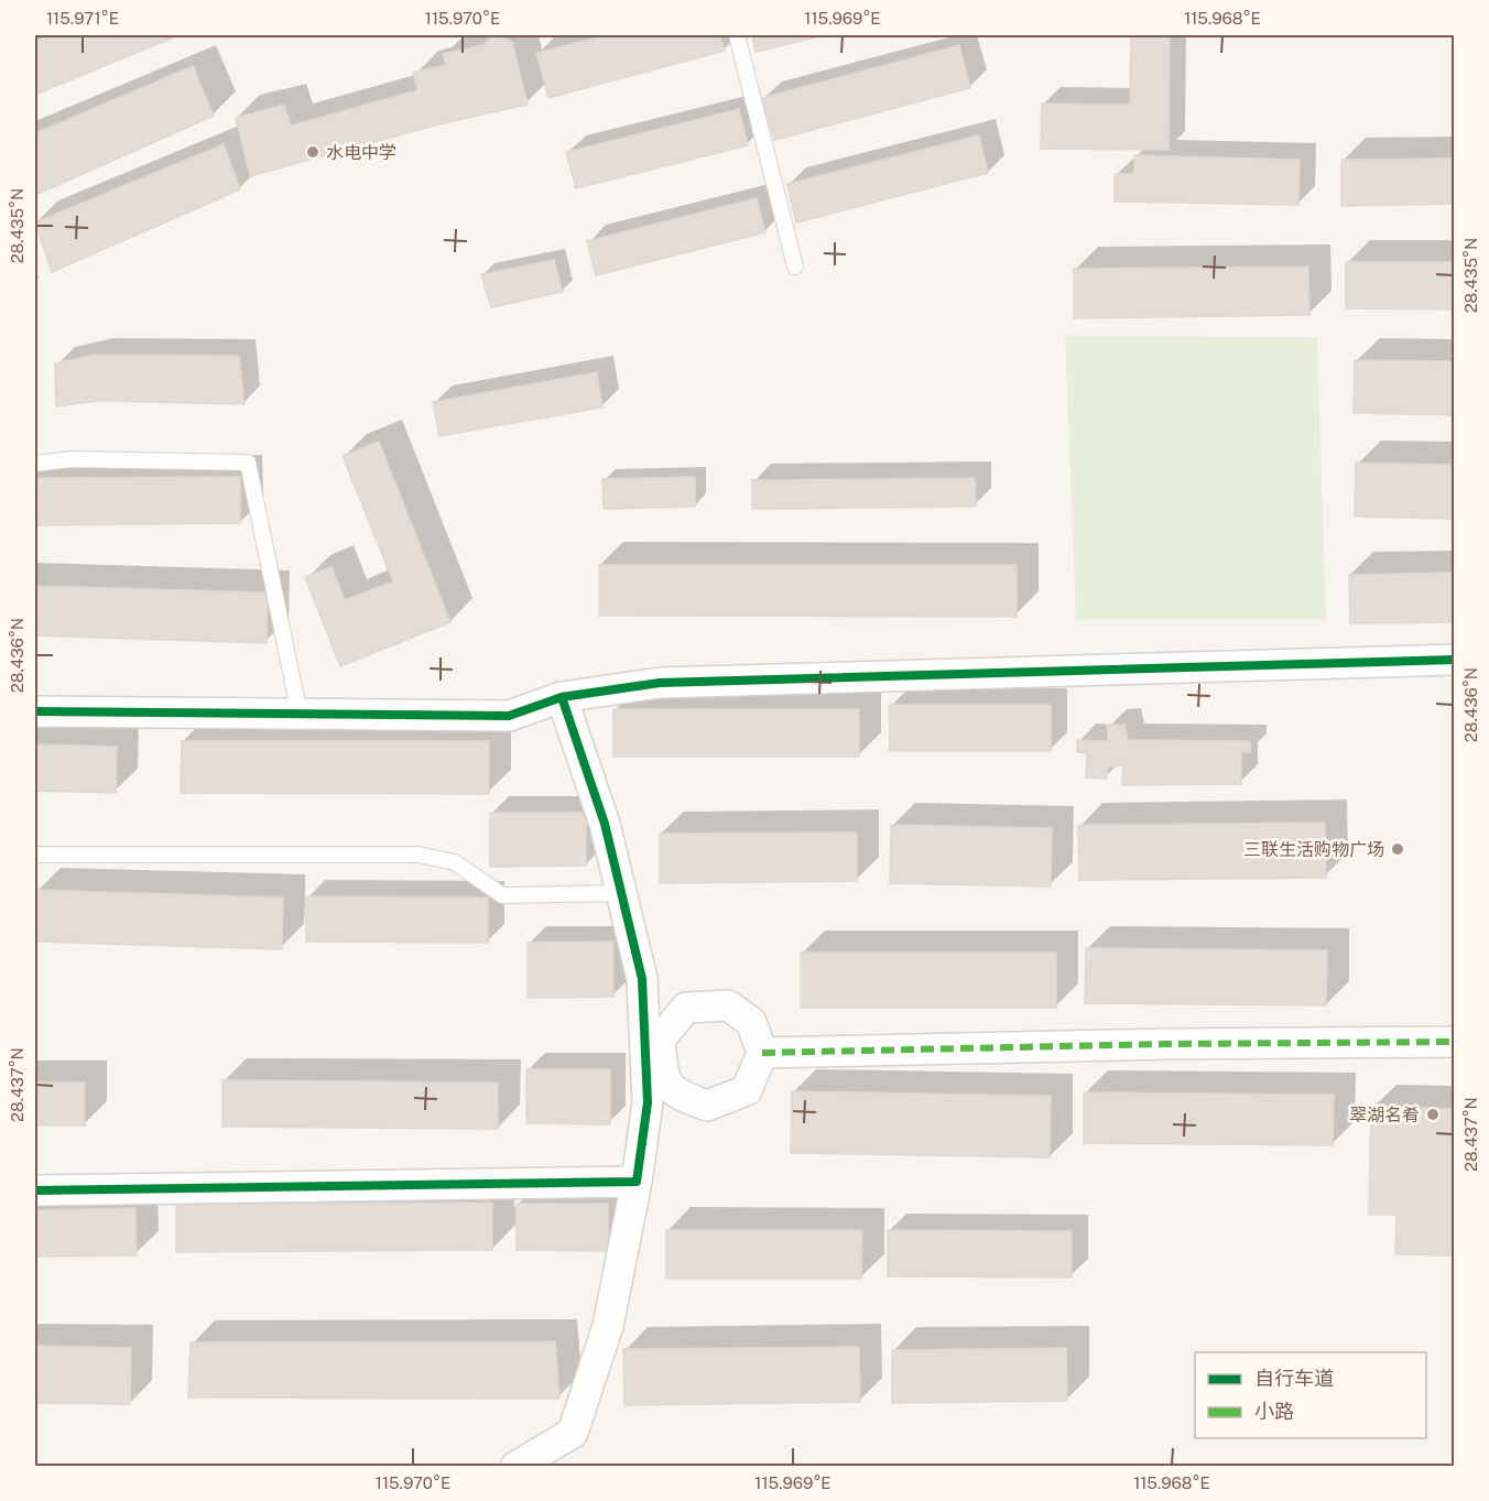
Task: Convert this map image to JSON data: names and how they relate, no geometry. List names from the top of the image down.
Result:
{
  "places": ["水电中学", "三联生活购物广场", "翠湖名肴"],
  "legend": ["自行车道", "小路"],
  "coordinates": [
    "115.971°E",
    "115.970°E",
    "115.969°E",
    "115.968°E",
    "28.435°N",
    "28.436°N",
    "28.437°N"
  ]
}
